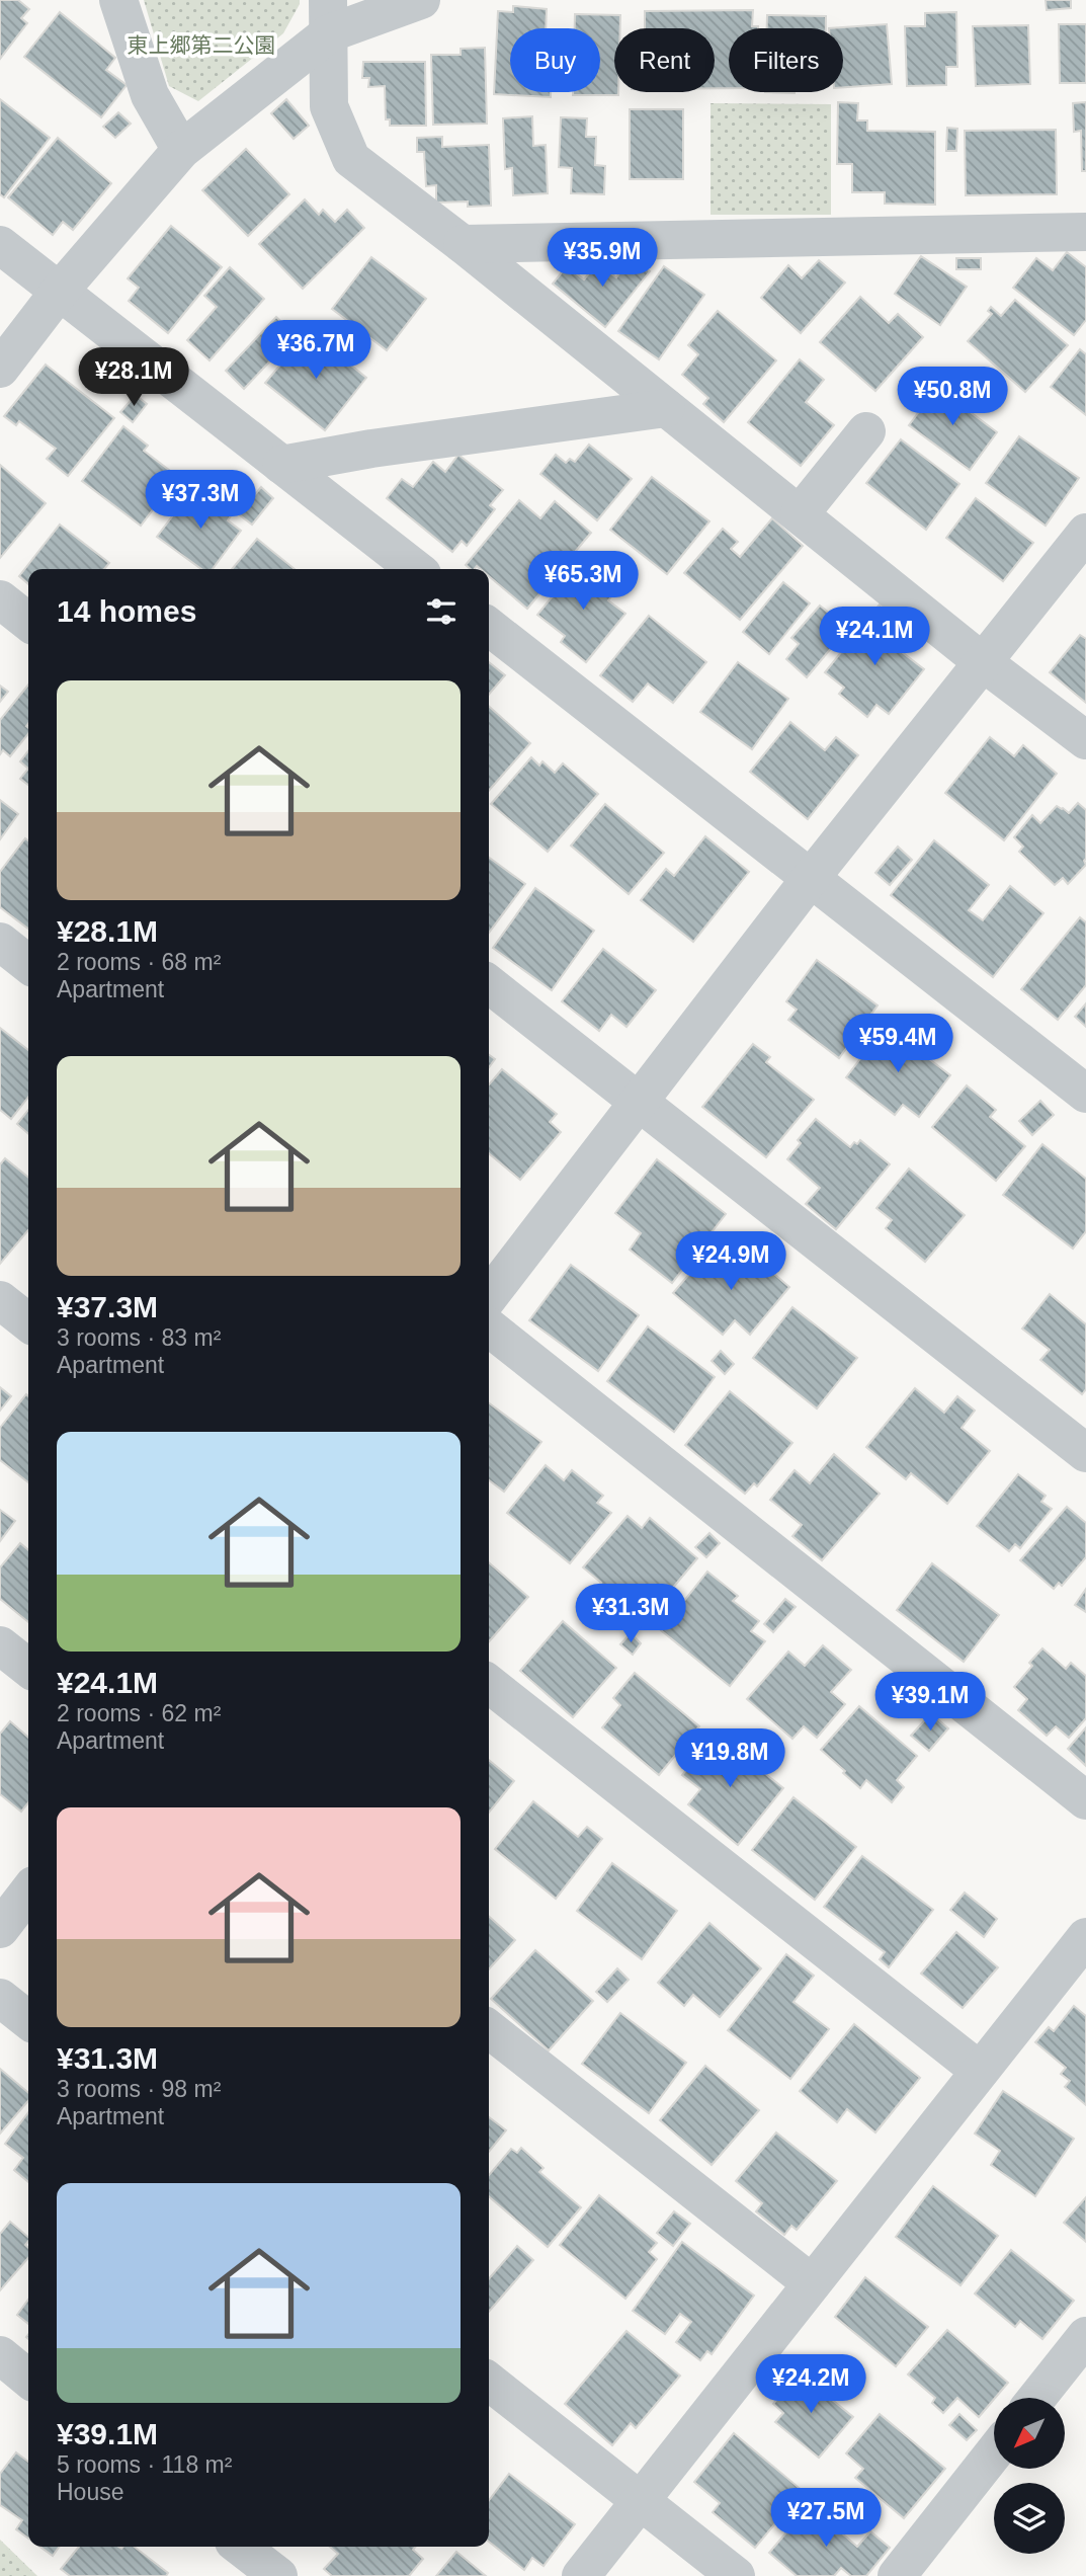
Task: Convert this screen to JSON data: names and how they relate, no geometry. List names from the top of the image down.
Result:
{
  "parks": ["東上郷第二公園"],
  "north": "bottom left",
  "page": {
    "chip": ["Buy", "Rent", "Filters"],
    "price": [
      "¥35.9M",
      "¥36.7M",
      "¥28.1M",
      "¥50.8M",
      "¥37.3M",
      "¥65.3M",
      "¥24.1M",
      "¥59.4M",
      "¥24.9M",
      "¥31.3M",
      "¥39.1M",
      "¥19.8M",
      "¥24.2M",
      "¥27.5M"
    ],
    "heading": "14 homes",
    "list": [
      {
        "name": "¥28.1M",
        "note": "2 rooms · 68 m² · Apartment"
      },
      {
        "name": "¥37.3M",
        "note": "3 rooms · 83 m² · Apartment"
      },
      {
        "name": "¥24.1M",
        "note": "2 rooms · 62 m² · Apartment"
      },
      {
        "name": "¥31.3M",
        "note": "3 rooms · 98 m² · Apartment"
      },
      {
        "name": "¥39.1M",
        "note": "5 rooms · 118 m² · House"
      }
    ]
  }
}
